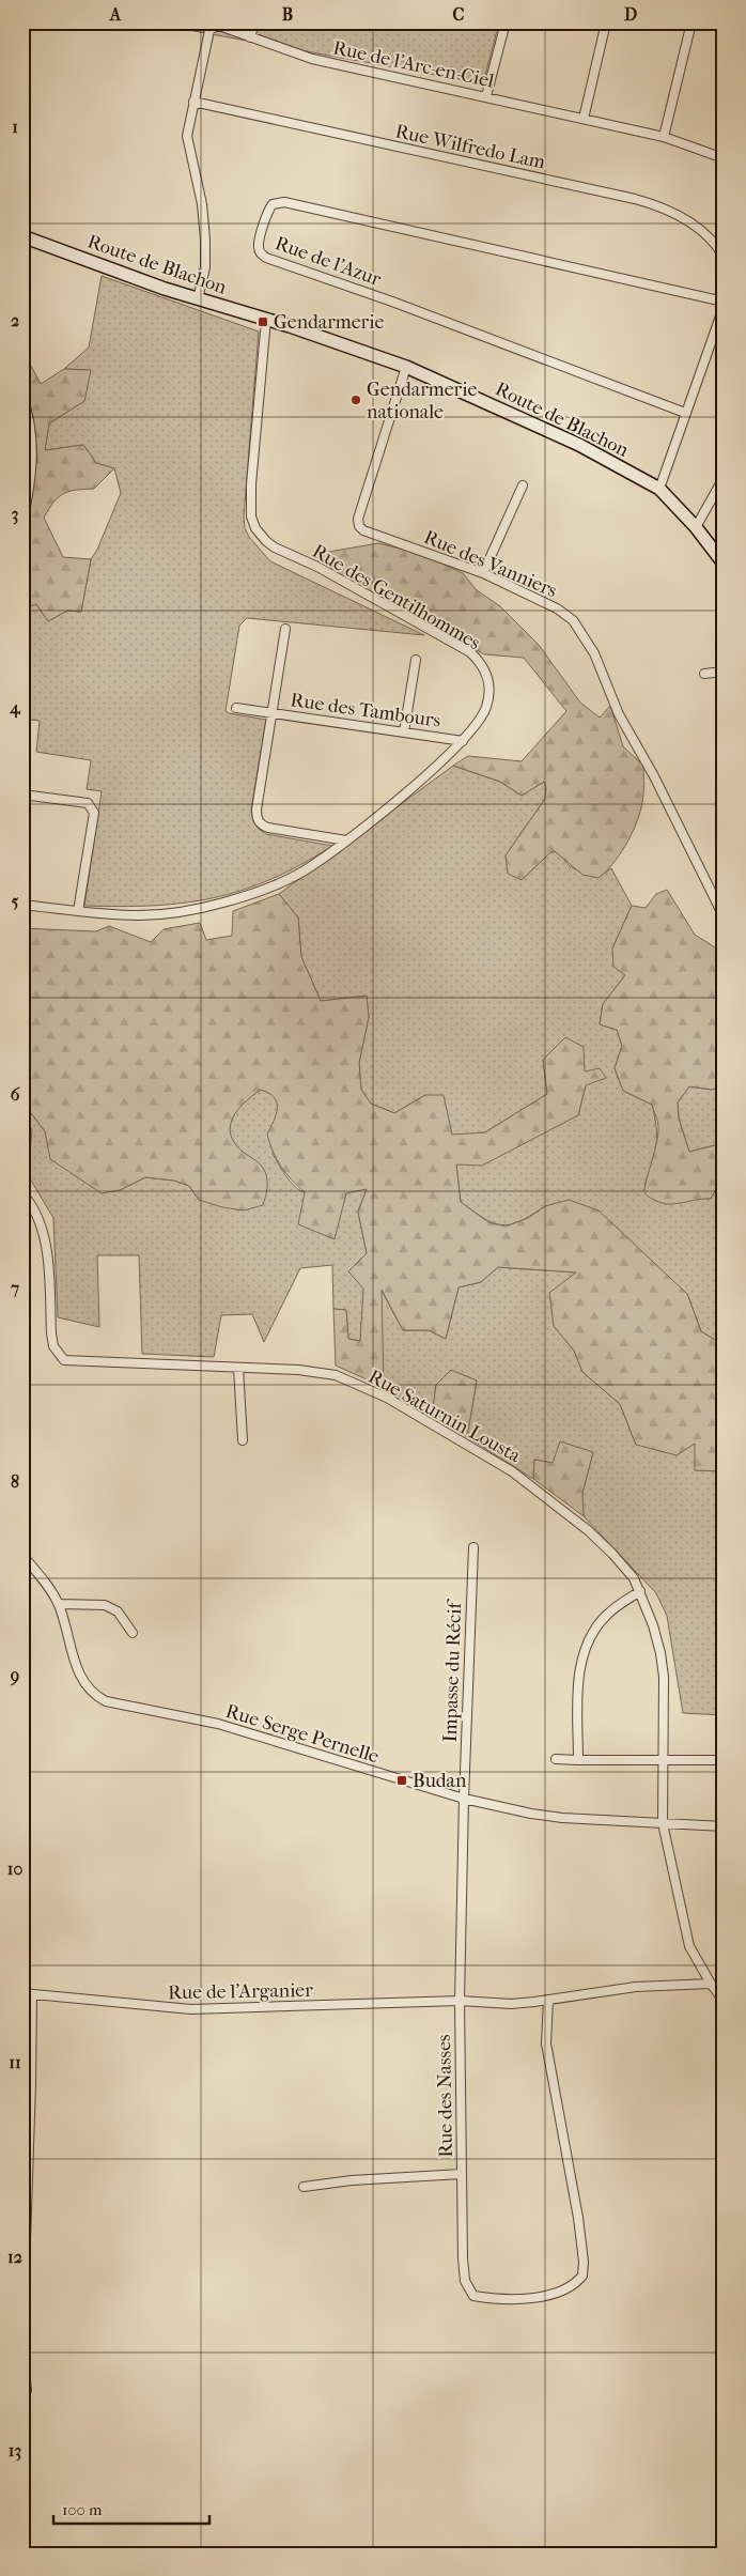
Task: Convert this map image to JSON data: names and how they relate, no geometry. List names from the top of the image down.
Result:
{
  "streets": {
    "street": [
      "Rue de l'Arc-en-Ciel",
      "Rue Wilfredo Lam",
      "Rue de l'Azur",
      "Route de Blachon",
      "Rue des Vanniers",
      "Rue des Gentilhommes",
      "Rue des Tambours",
      "Rue Saturnin Lousta",
      "Impasse du Récif",
      "Rue Serge Pernelle",
      "Rue de l'Arganier",
      "Rue des Nasses"
    ]
  },
  "crossings": [
    ["Rue de l'Arc-en-Ciel", "Rue Wilfredo Lam"],
    ["Rue de l'Arc-en-Ciel", "Route de Blachon"],
    ["Route de Blachon", "Rue des Vanniers"],
    ["Route de Blachon", "Rue des Gentilhommes"],
    ["Rue des Gentilhommes", "Rue des Tambours"],
    ["Rue Saturnin Lousta", "Rue Serge Pernelle"],
    ["Rue Saturnin Lousta", "Rue de l'Arganier"],
    ["Impasse du Récif", "Rue Serge Pernelle"],
    ["Impasse du Récif", "Rue des Nasses"],
    ["Rue Serge Pernelle", "Rue des Nasses"],
    ["Rue de l'Arganier", "Rue des Nasses"]
  ],
  "places": {
    "transit": ["Gendarmerie", "Budan"],
    "other": ["Gendarmerie nationale"]
  },
  "scale_bar": "100 m",
  "grid": {
    "columns": [
      "A",
      "B",
      "C",
      "D"
    ],
    "rows": [
      "1",
      "2",
      "3",
      "4",
      "5",
      "6",
      "7",
      "8",
      "9",
      "10",
      "11",
      "12",
      "13"
    ]
  }
}
